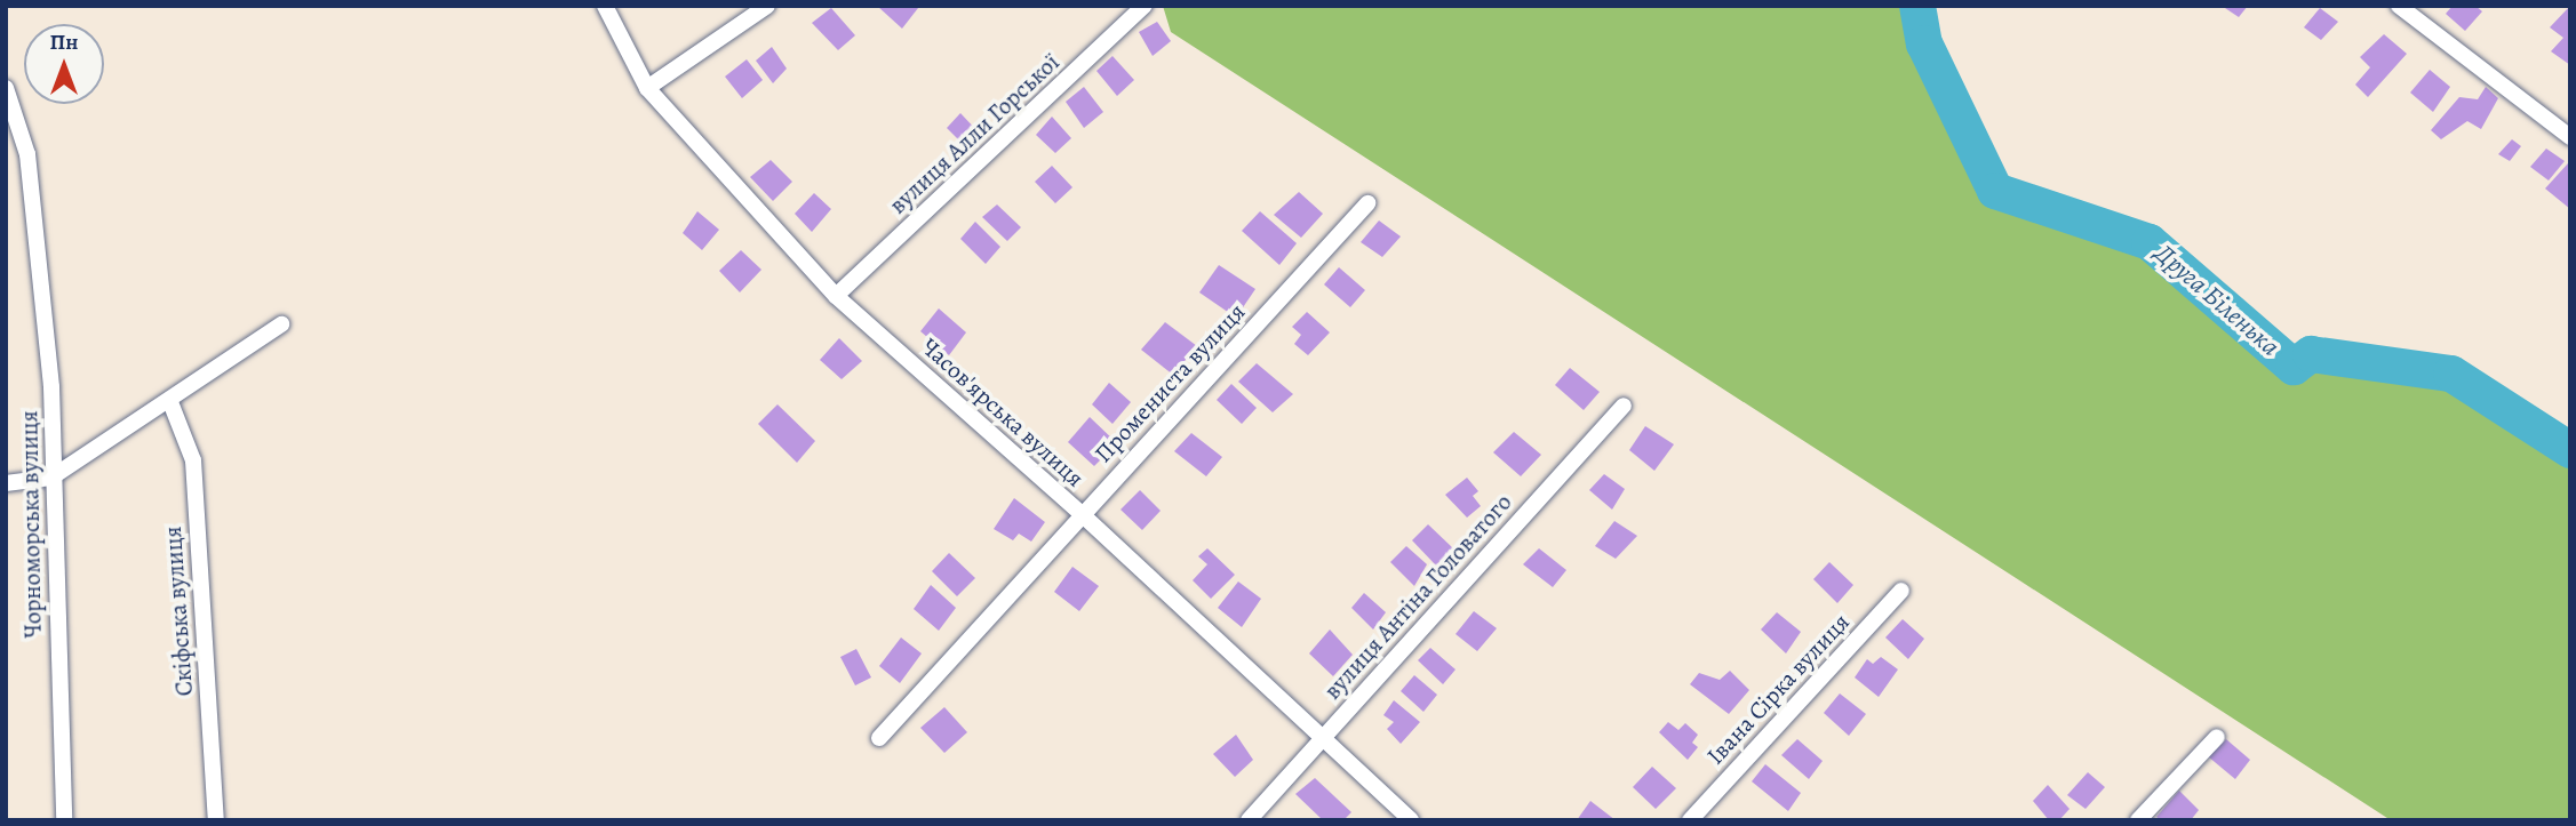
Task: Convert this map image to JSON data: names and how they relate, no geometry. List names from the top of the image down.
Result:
{
  "streets": {
    "street": [
      "вулиця Алли Горської",
      "Промениста вулиця",
      "Часов'ярська вулиця",
      "Чорноморська вулиця",
      "вулиця Антіна Головатого",
      "Скіфська вулиця",
      "Івана Сірка вулиця"
    ]
  },
  "crossings": [
    ["вулиця Алли Горської", "Часов'ярська вулиця"],
    ["Промениста вулиця", "Часов'ярська вулиця"],
    ["Часов'ярська вулиця", "вулиця Антіна Головатого"]
  ],
  "water": ["Друга Біленька"],
  "north": "top"
}
